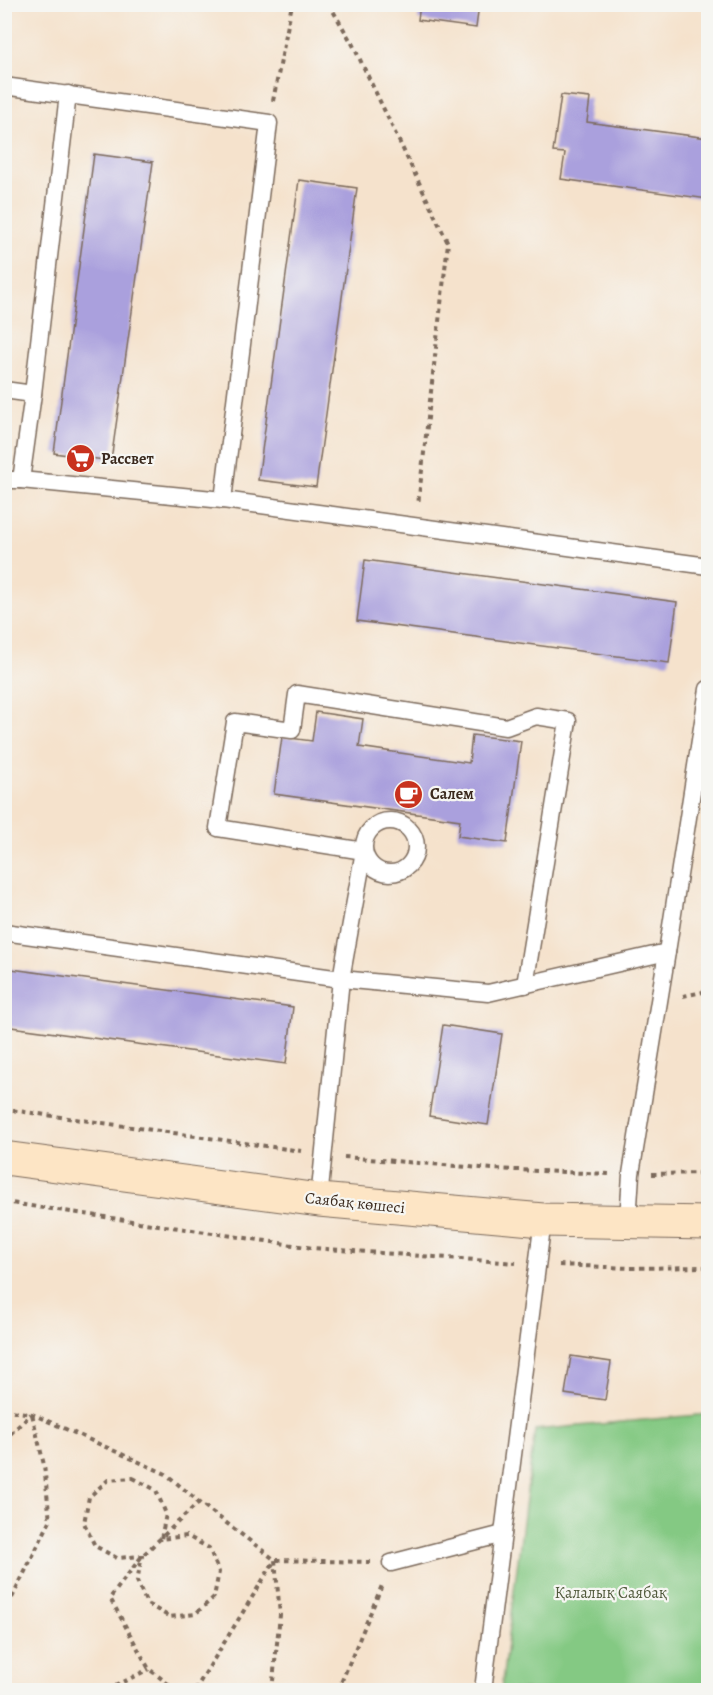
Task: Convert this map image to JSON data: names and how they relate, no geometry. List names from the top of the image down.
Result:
{
  "streets": {
    "street": ["Саябақ көшесі"]
  },
  "parks": ["Қалалық Саябақ"],
  "places": {
    "supermarket": ["Рассвет"],
    "cafe": ["Салем"]
  }
}
